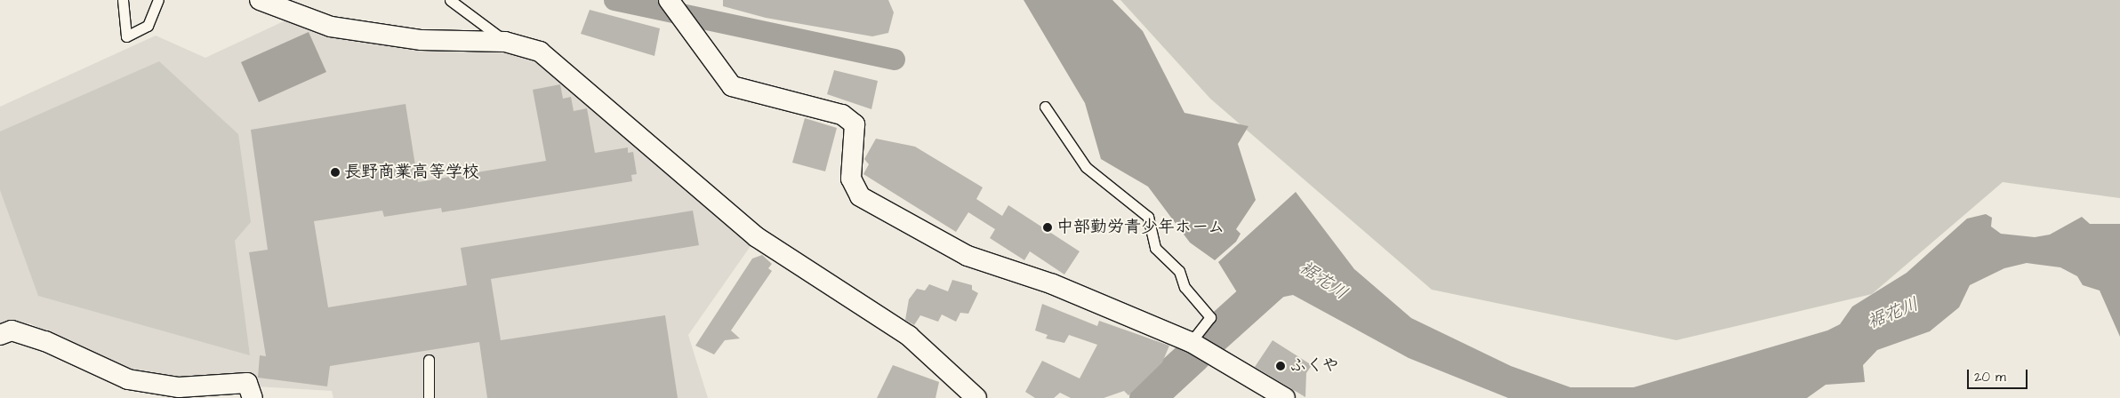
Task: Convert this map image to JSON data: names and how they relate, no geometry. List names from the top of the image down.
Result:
{
  "water": ["裾花川"],
  "places": ["長野商業高等学校", "中部勤労青少年ホーム", "ふくや"],
  "scale_bar": "20 m"
}
